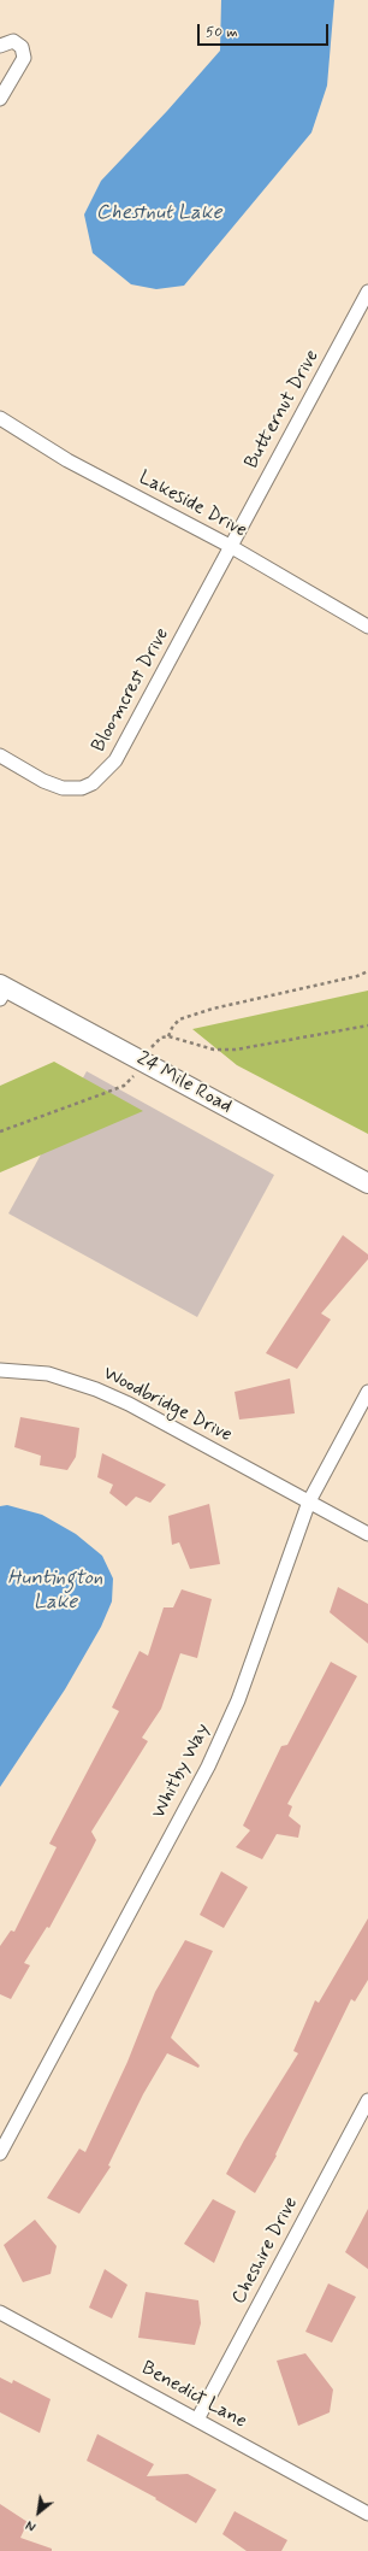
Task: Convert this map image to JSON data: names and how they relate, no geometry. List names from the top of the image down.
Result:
{
  "streets": {
    "street": [
      "Butternut Drive",
      "Lakeside Drive",
      "Bloomcrest Drive",
      "24 Mile Road",
      "Woodbridge Drive",
      "Whitby Way",
      "Cheshire Drive",
      "Benedict Lane"
    ]
  },
  "crossings": [
    ["Butternut Drive", "Lakeside Drive"],
    ["Butternut Drive", "Bloomcrest Drive"],
    ["Lakeside Drive", "Bloomcrest Drive"],
    ["Woodbridge Drive", "Whitby Way"],
    ["Cheshire Drive", "Benedict Lane"]
  ],
  "water": ["Chestnut Lake", "Huntington Lake"],
  "scale_bar": "50 m",
  "north": "bottom left"
}
